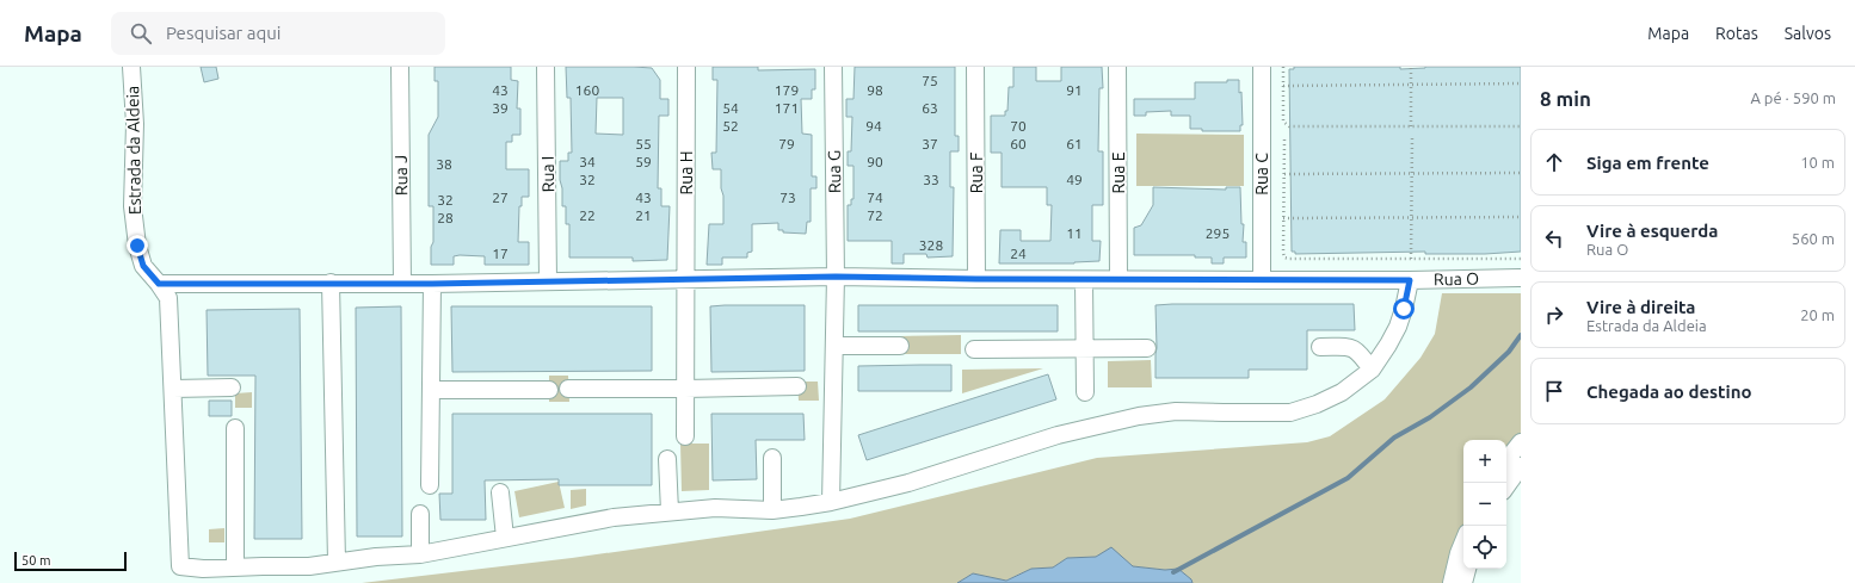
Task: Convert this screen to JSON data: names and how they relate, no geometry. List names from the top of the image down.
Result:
{
  "streets": {
    "street": [
      "Estrada da Aldeia",
      "Rua G",
      "Rua H",
      "Rua F",
      "Rua E",
      "Rua I",
      "Rua C",
      "Rua J",
      "Rua O"
    ]
  },
  "crossings": [
    ["Estrada da Aldeia", "Rua O"],
    ["Rua G", "Rua O"],
    ["Rua H", "Rua O"],
    ["Rua F", "Rua O"],
    ["Rua E", "Rua O"],
    ["Rua I", "Rua O"],
    ["Rua C", "Rua O"],
    ["Rua J", "Rua O"]
  ],
  "house_numbers": [
    "75",
    "43",
    "160",
    "179",
    "98",
    "91",
    "39",
    "54",
    "171",
    "63",
    "52",
    "94",
    "70",
    "55",
    "79",
    "37",
    "60",
    "61",
    "34",
    "59",
    "90",
    "38",
    "32",
    "33",
    "49",
    "27",
    "43",
    "73",
    "74",
    "32",
    "22",
    "21",
    "72",
    "28",
    "11",
    "295",
    "328",
    "17",
    "24"
  ],
  "scale_bar": "50 m",
  "page": {
    "header": "Mapa",
    "search": "Pesquisar aqui",
    "nav": ["Mapa", "Rotas", "Salvos"],
    "heading": ["8 min", "A pé · 590 m"],
    "list": [
      ["Siga em frente", "10 m"],
      ["Vire à esquerda", "Rua O", "560 m"],
      ["Vire à direita", "Estrada da Aldeia", "20 m"],
      "Chegada ao destino"
    ],
    "map_buttons": ["+", "−"],
    "scale": "50 m"
  }
}
